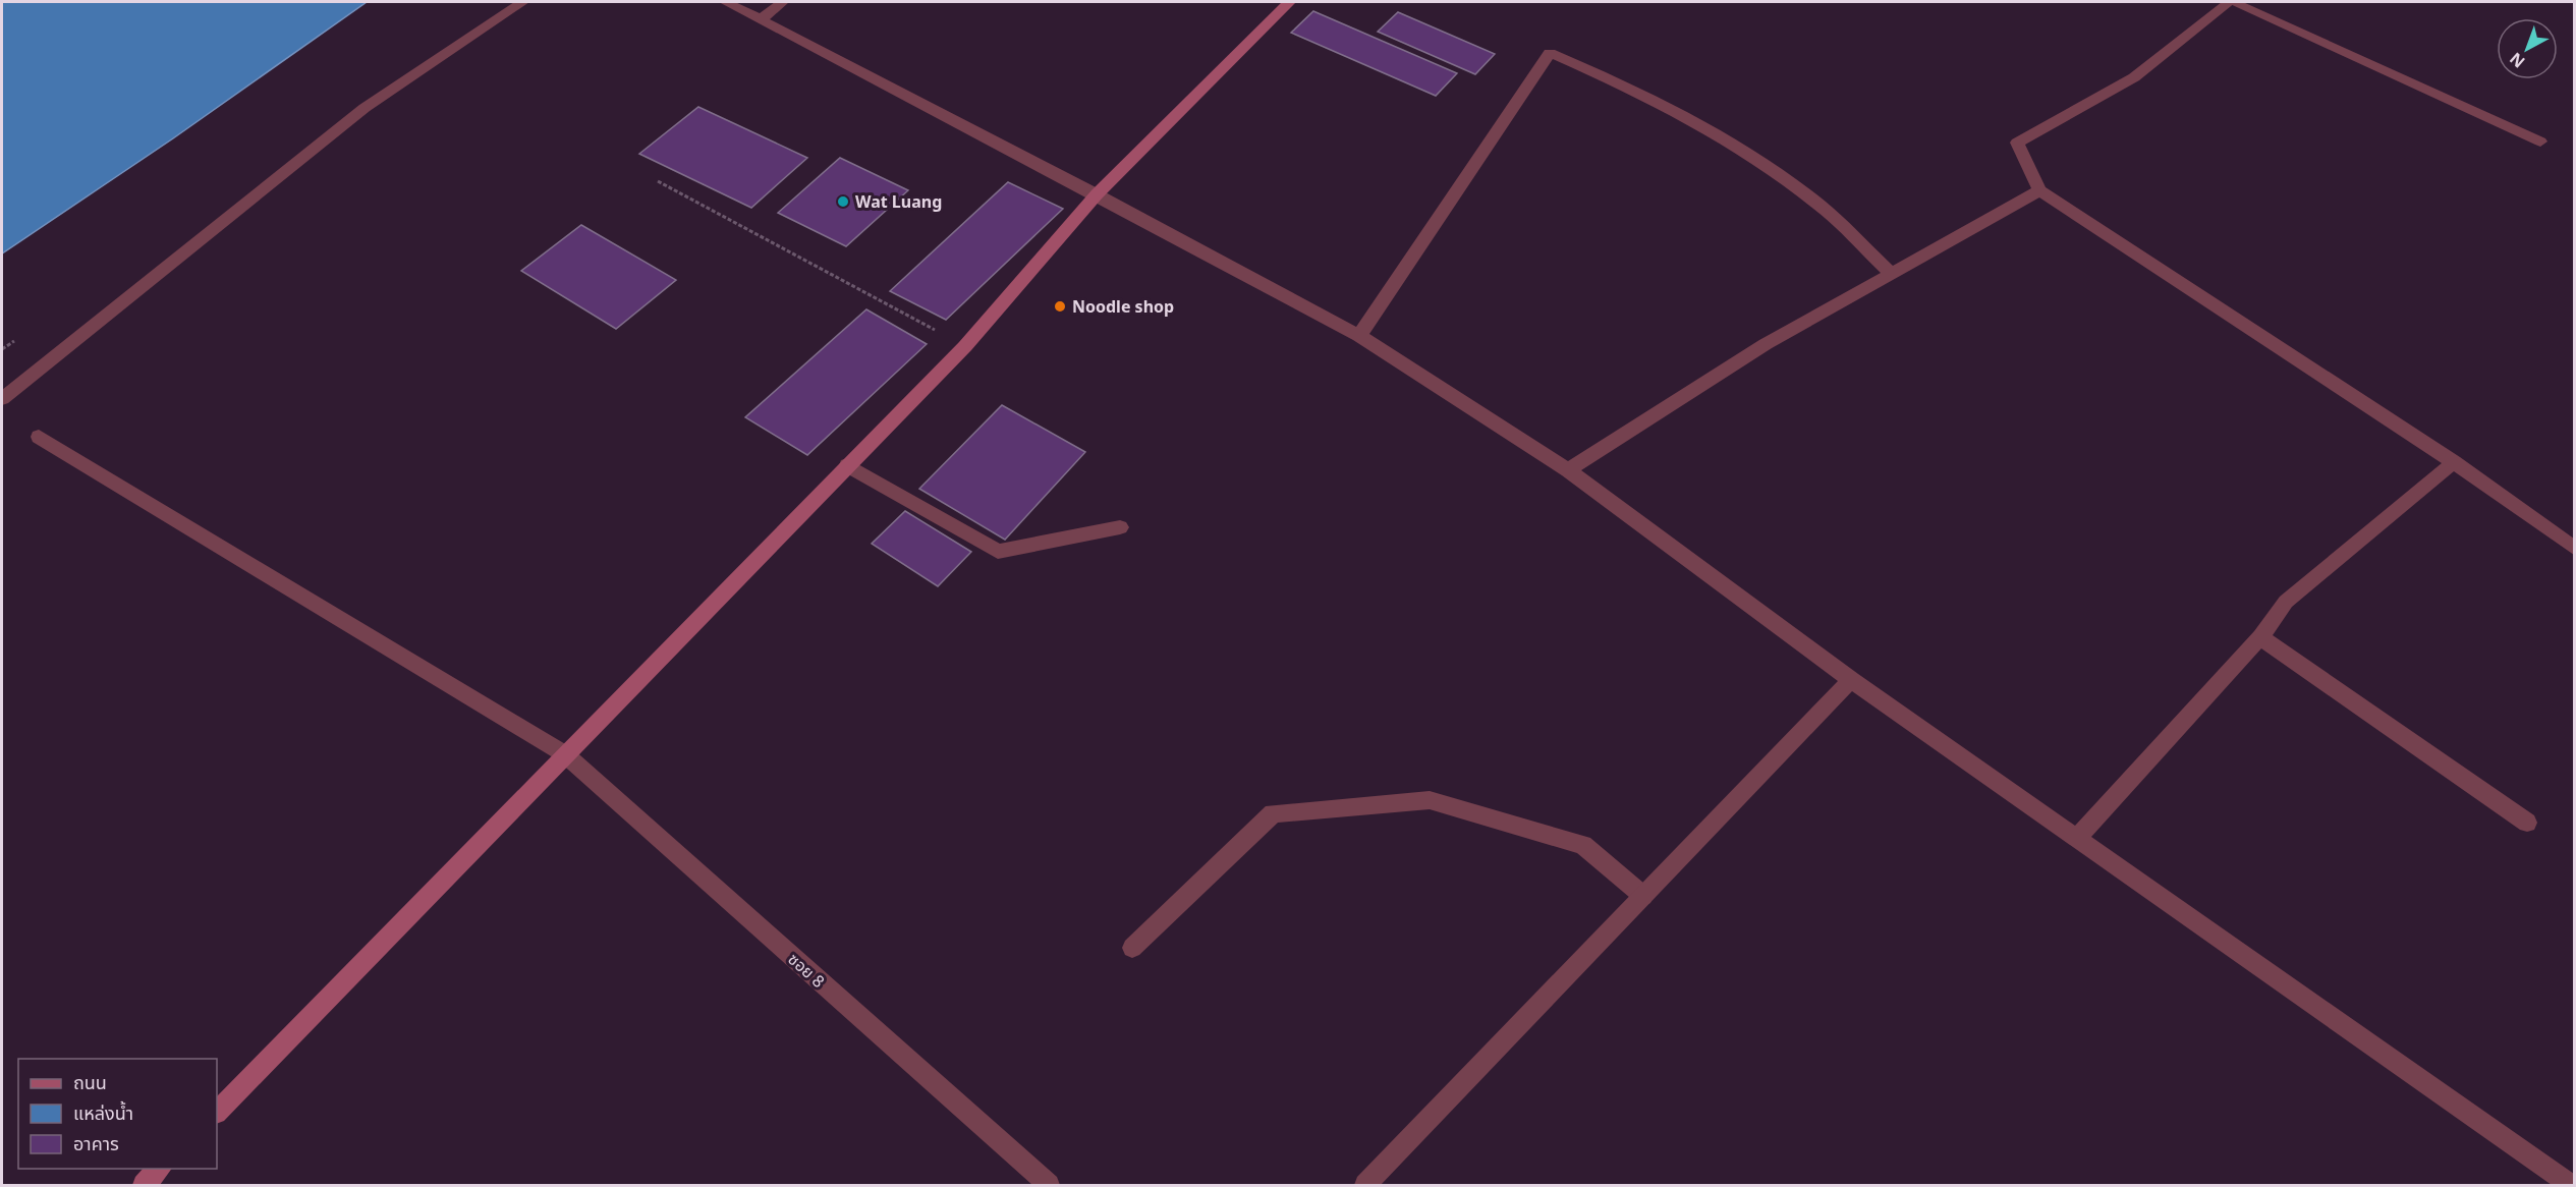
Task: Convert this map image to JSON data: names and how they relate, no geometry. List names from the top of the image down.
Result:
{
  "streets": {
    "street": ["ซอย 8"]
  },
  "places": ["Wat Luang", "Noodle shop"],
  "legend": ["ถนน", "แหล่งน้ำ", "อาคาร"],
  "north": "bottom left"
}
